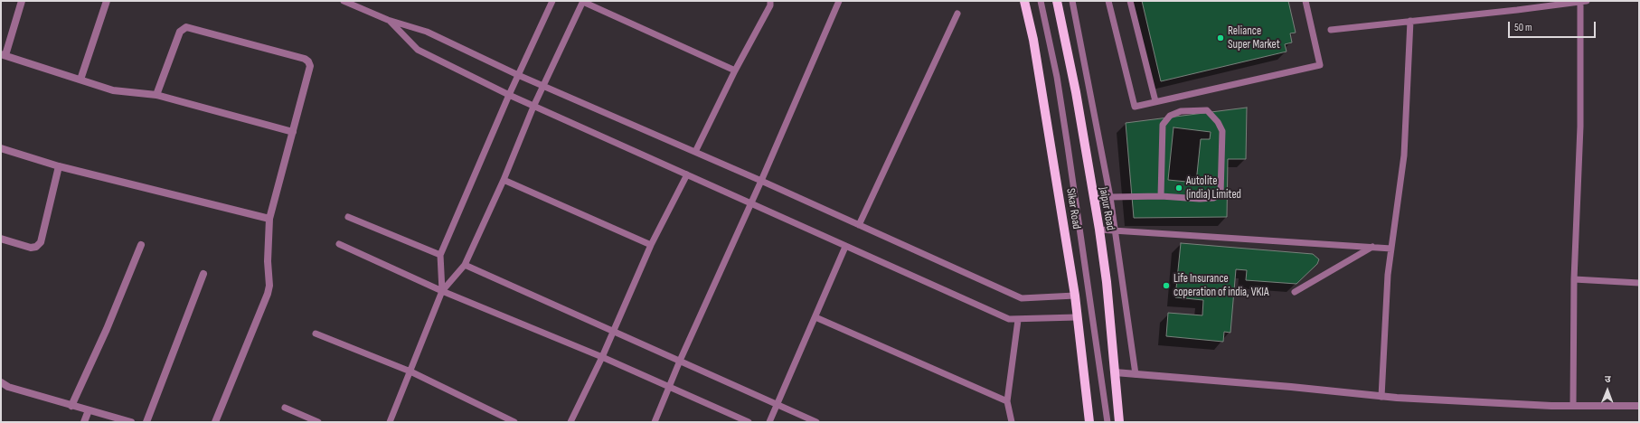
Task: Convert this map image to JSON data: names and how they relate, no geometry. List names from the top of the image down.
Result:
{
  "streets": {
    "main road": ["Sikar Road", "Jaipur Road"]
  },
  "places": ["Reliance Super Market", "Autolite (india) Limited", "Life Insurance coperation of india, VKIA"],
  "scale_bar": "50 m",
  "north": "top"
}
